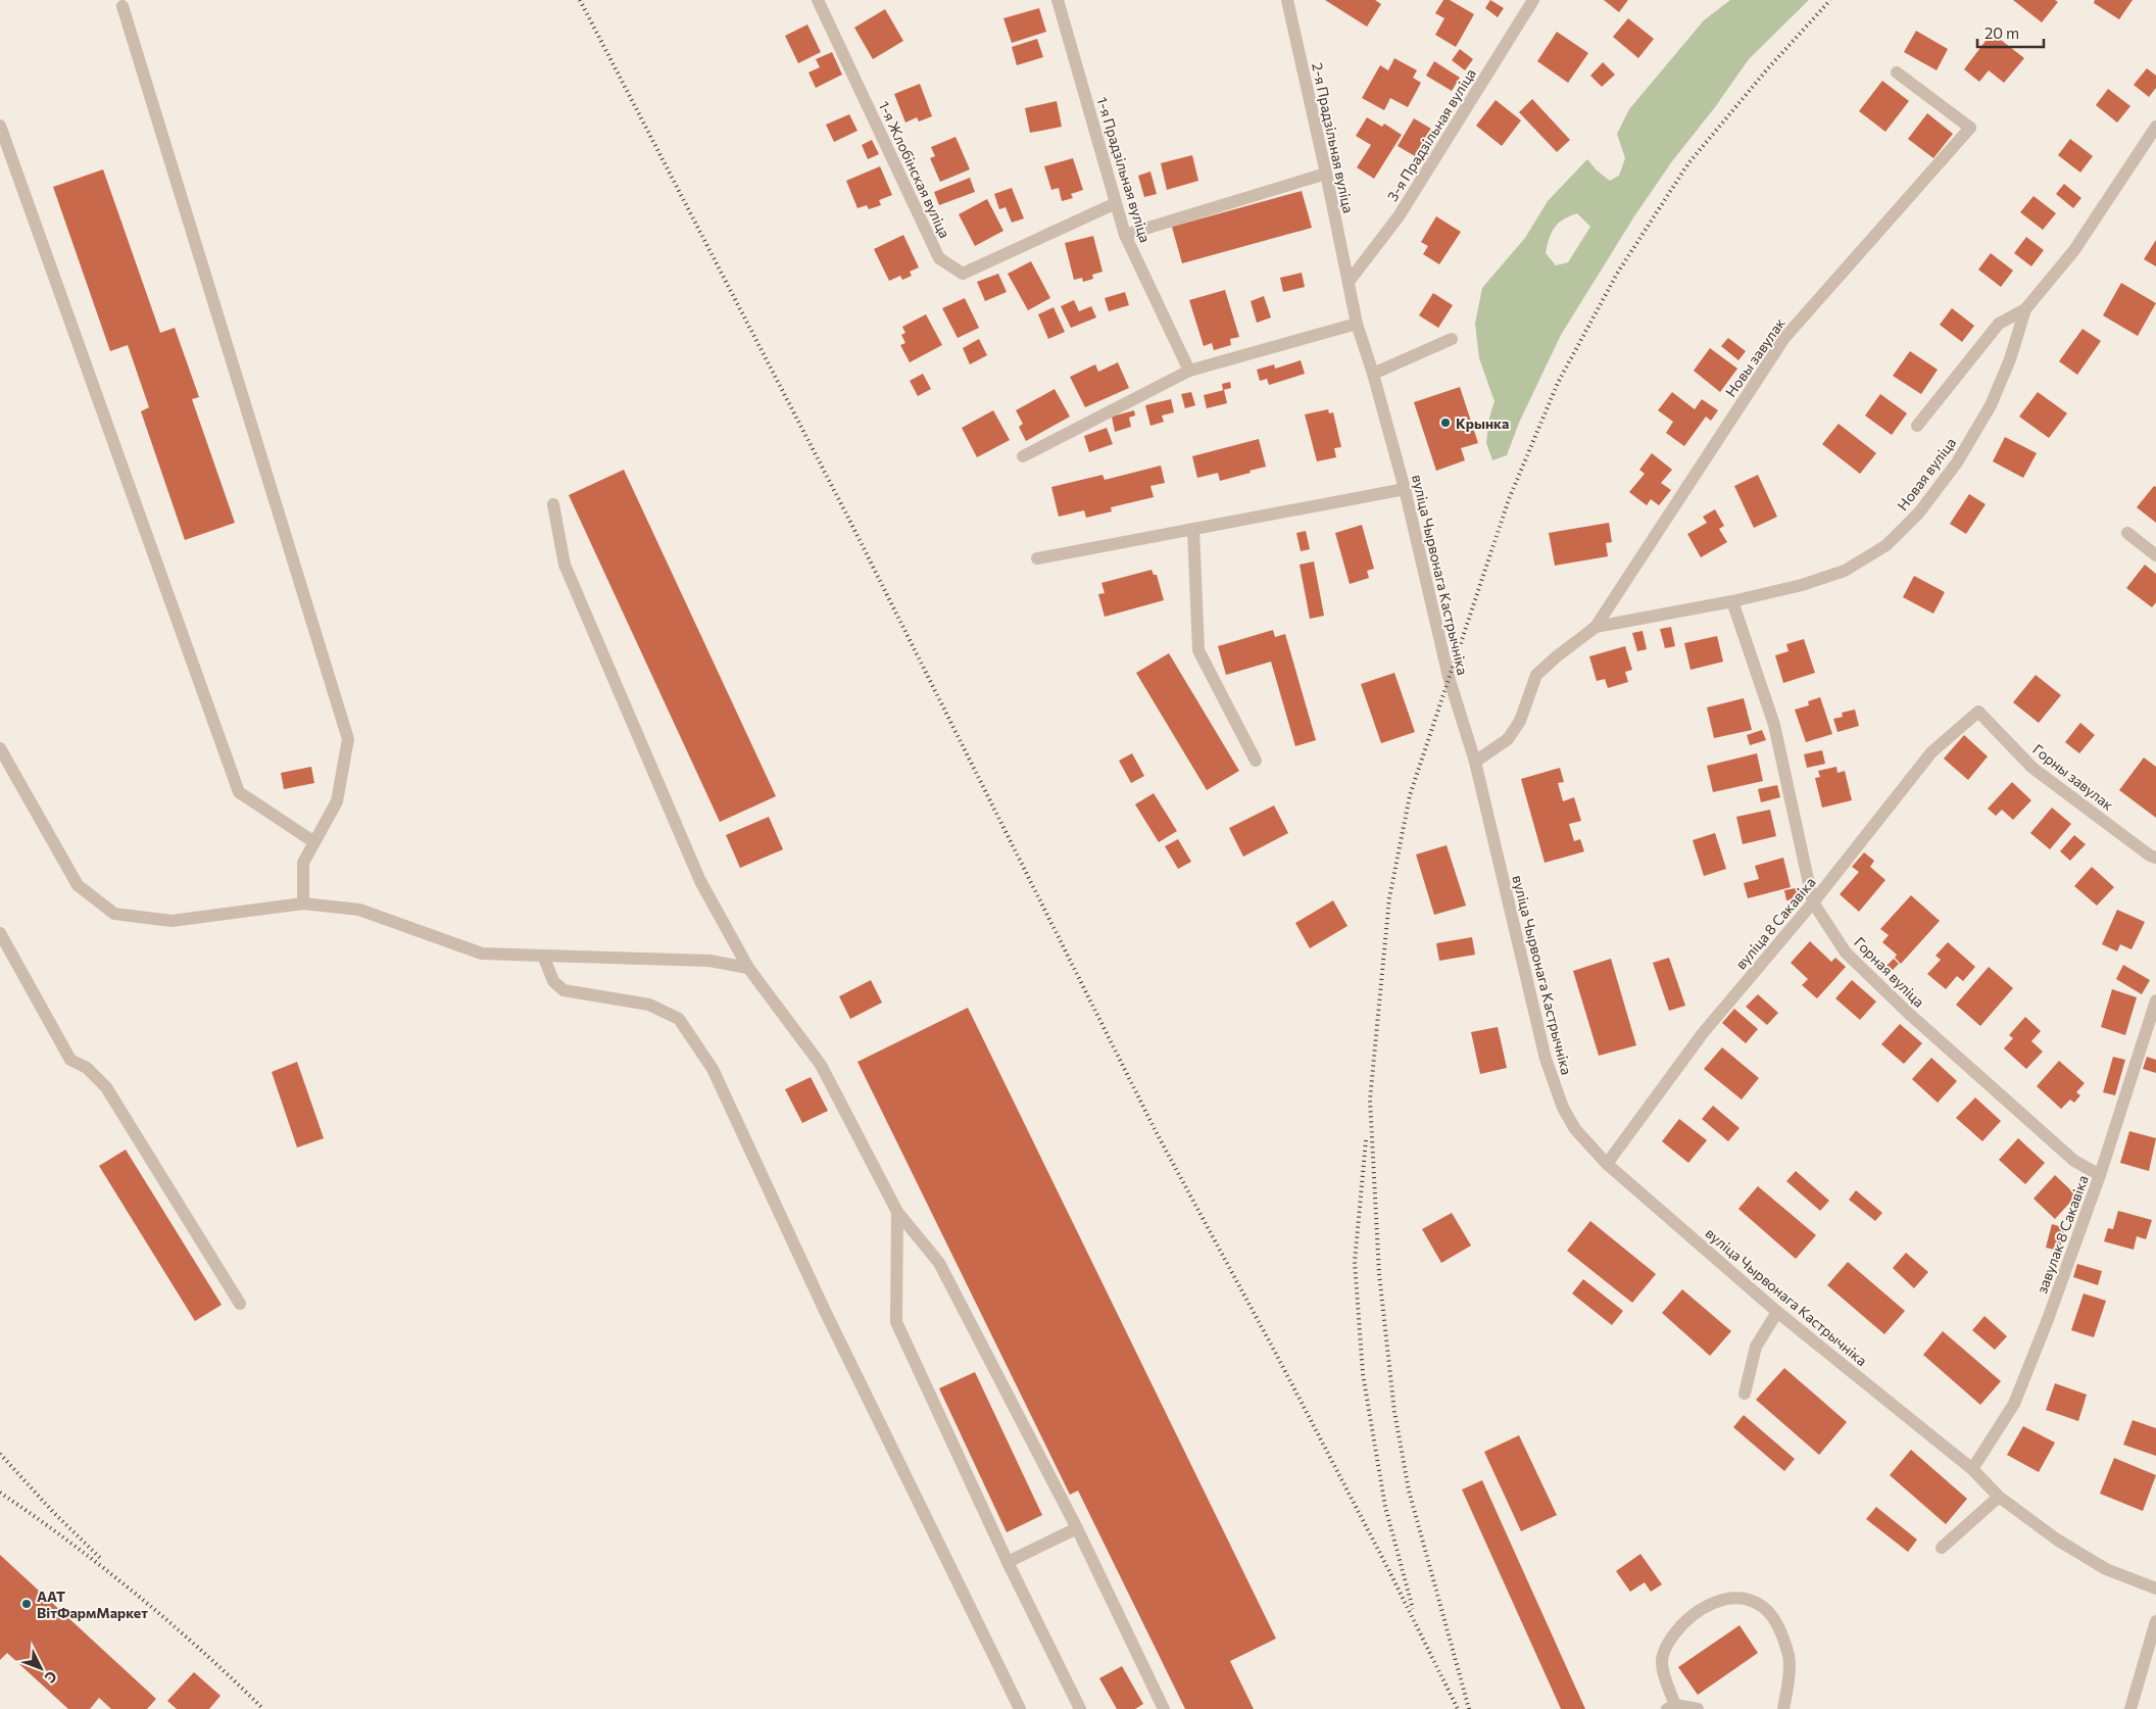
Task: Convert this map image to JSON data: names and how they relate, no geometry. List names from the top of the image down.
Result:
{
  "streets": {
    "street": [
      "3-я Прадзільная вуліца",
      "2-я Прадзільная вуліца",
      "1-я Жлобінская вуліца",
      "1-я Прадзільная вуліца",
      "Новы завулак",
      "Новая вуліца",
      "вуліца Чырвонага Кастрычніка",
      "Горны завулак",
      "вуліца 8 Сакавіка",
      "Горная вуліца",
      "завулак 8 Сакавіка"
    ]
  },
  "crossings": [
    ["3-я Прадзільная вуліца", "2-я Прадзільная вуліца"],
    ["3-я Прадзільная вуліца", "вуліца Чырвонага Кастрычніка"],
    ["2-я Прадзільная вуліца", "вуліца Чырвонага Кастрычніка"],
    ["1-я Жлобінская вуліца", "1-я Прадзільная вуліца"],
    ["Новы завулак", "Новая вуліца"],
    ["Новая вуліца", "вуліца Чырвонага Кастрычніка"],
    ["Новая вуліца", "Горная вуліца"],
    ["вуліца Чырвонага Кастрычніка", "вуліца 8 Сакавіка"],
    ["вуліца Чырвонага Кастрычніка", "завулак 8 Сакавіка"],
    ["Горны завулак", "вуліца 8 Сакавіка"],
    ["вуліца 8 Сакавіка", "Горная вуліца"],
    ["Горная вуліца", "завулак 8 Сакавіка"]
  ],
  "places": ["Крынка", "ААТ ВітФармМаркет"],
  "scale_bar": "20 m",
  "north": "bottom right"
}
